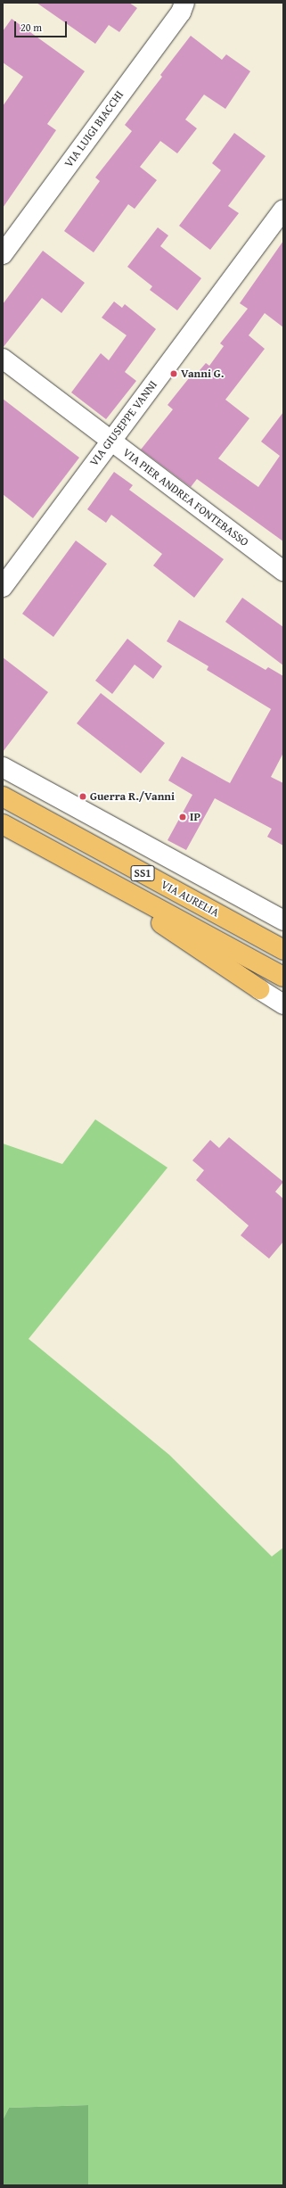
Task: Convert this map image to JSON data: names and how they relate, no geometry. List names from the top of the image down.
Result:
{
  "streets": {
    "highway": ["SS1", "VIA AURELIA"],
    "street": ["VIA LUIGI BIACCHI", "VIA GIUSEPPE VANNI", "VIA PIER ANDREA FONTEBASSO"]
  },
  "crossings": [
    ["VIA GIUSEPPE VANNI", "VIA PIER ANDREA FONTEBASSO"]
  ],
  "places": ["Vanni G.", "Guerra R./Vanni", "IP"],
  "scale_bar": "20 m"
}
